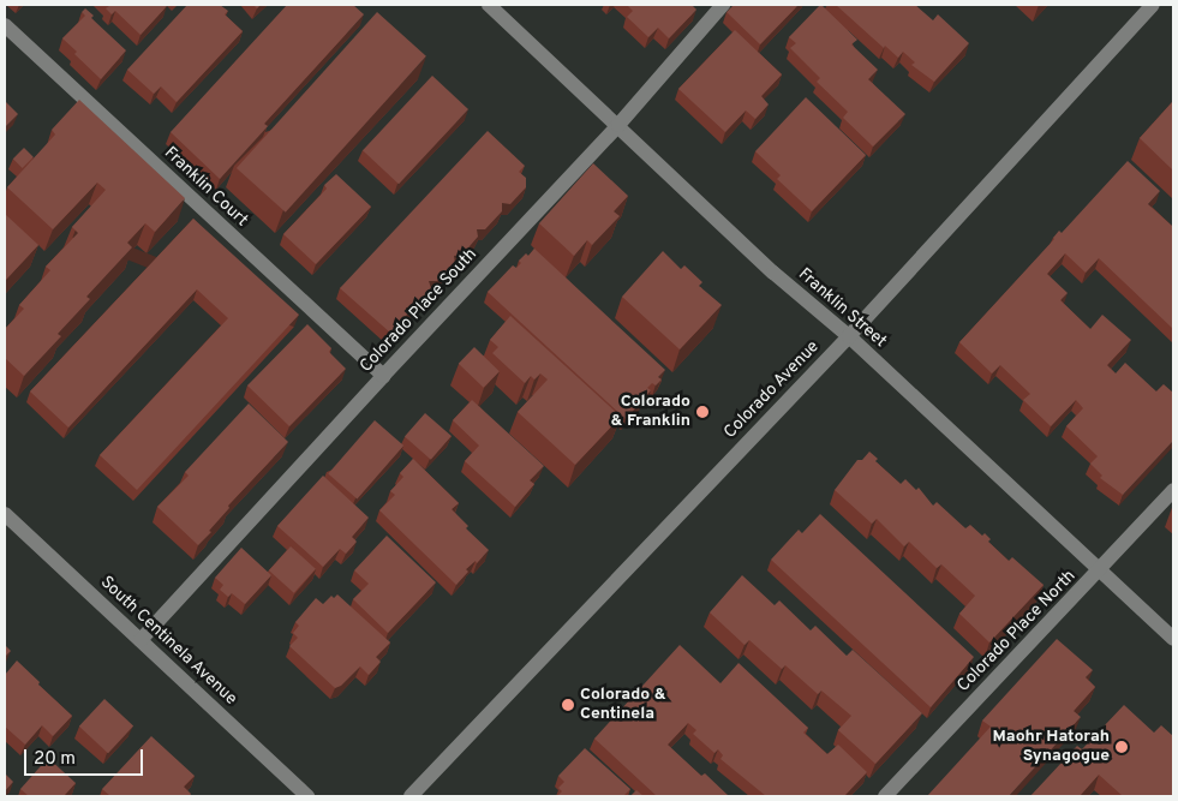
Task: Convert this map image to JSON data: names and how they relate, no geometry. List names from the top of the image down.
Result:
{
  "streets": {
    "street": [
      "Franklin Court",
      "Franklin Street",
      "Colorado Place South",
      "Colorado Avenue",
      "Colorado Place North",
      "South Centinela Avenue"
    ]
  },
  "crossings": [
    ["Franklin Court", "Colorado Place South"],
    ["Franklin Street", "Colorado Place South"],
    ["Franklin Street", "Colorado Avenue"],
    ["Franklin Street", "Colorado Place North"],
    ["Colorado Place South", "South Centinela Avenue"]
  ],
  "places": ["Colorado & Franklin", "Colorado & Centinela", "Maohr Hatorah Synagogue"],
  "scale_bar": "20 m"
}
